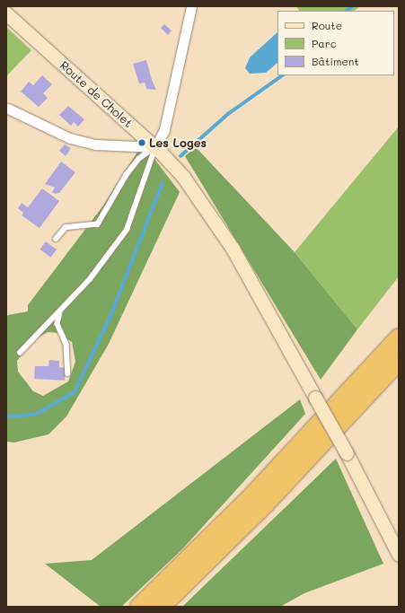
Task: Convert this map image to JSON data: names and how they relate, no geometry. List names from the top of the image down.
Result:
{
  "streets": {
    "main road": ["Route de Cholet"]
  },
  "places": ["Les Loges"],
  "legend": ["Route", "Parc", "Bâtiment"]
}
